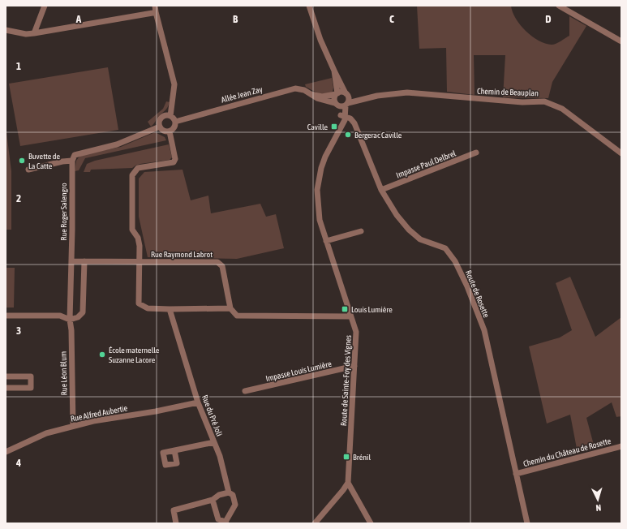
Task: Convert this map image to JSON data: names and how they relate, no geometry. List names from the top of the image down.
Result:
{
  "streets": {
    "street": [
      "Chemin de Beauplan",
      "Allée Jean Zay",
      "Impasse Paul Delbrel",
      "Rue Roger Salengro",
      "Rue Raymond Labrot",
      "Route de Rosette",
      "Impasse Louis Lumière",
      "Rue Léon Blum",
      "Route de Sainte-Foy des Vignes",
      "Rue Alfred Aubertie",
      "Rue du Pré Joli",
      "Chemin du Château de Rosette"
    ]
  },
  "crossings": [
    ["Chemin de Beauplan", "Allée Jean Zay"],
    ["Chemin de Beauplan", "Route de Sainte-Foy des Vignes"],
    ["Allée Jean Zay", "Route de Sainte-Foy des Vignes"],
    ["Impasse Paul Delbrel", "Route de Rosette"],
    ["Rue Roger Salengro", "Rue Raymond Labrot"],
    ["Rue Roger Salengro", "Rue Léon Blum"],
    ["Route de Rosette", "Route de Sainte-Foy des Vignes"],
    ["Route de Rosette", "Chemin du Château de Rosette"],
    ["Impasse Louis Lumière", "Route de Sainte-Foy des Vignes"],
    ["Rue Léon Blum", "Rue Alfred Aubertie"],
    ["Rue Alfred Aubertie", "Rue du Pré Joli"]
  ],
  "places": {
    "transit": ["Caville", "Louis Lumière", "Brénil"],
    "other": ["Bergerac Caville", "Buvette de La Catte", "École maternelle Suzanne Lacore"]
  },
  "north": "bottom",
  "grid": {
    "columns": [
      "A",
      "B",
      "C",
      "D"
    ],
    "rows": [
      "1",
      "2",
      "3",
      "4"
    ]
  }
}
